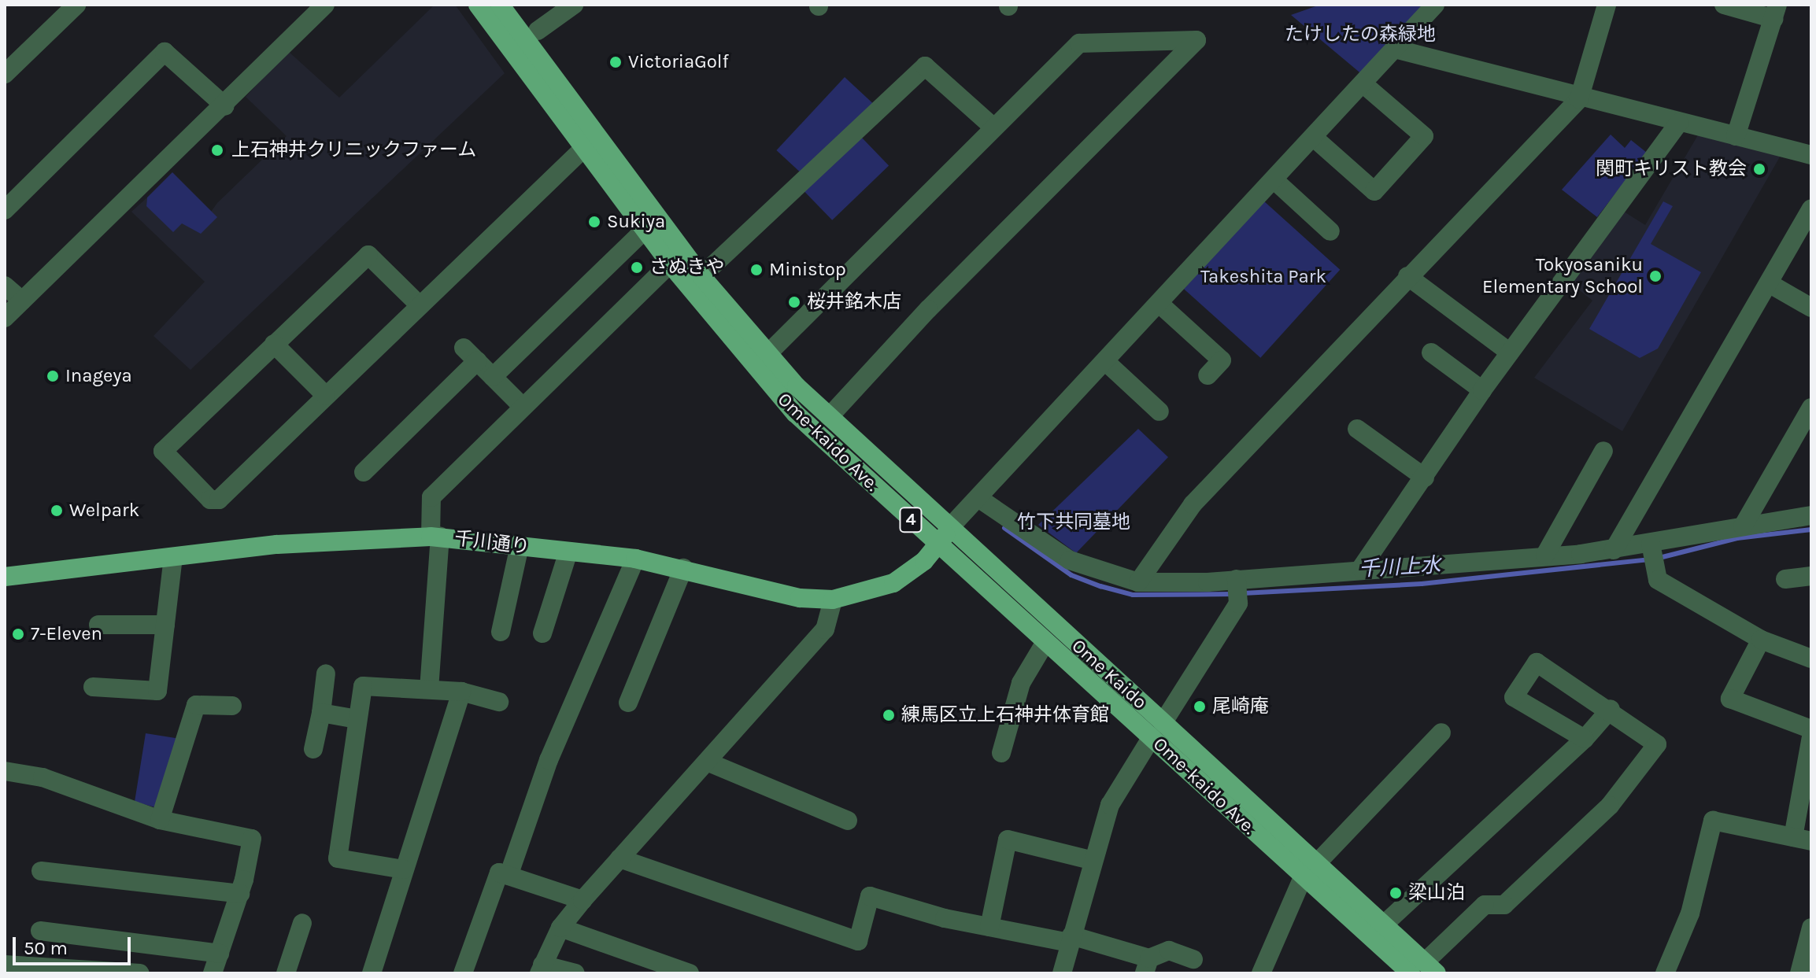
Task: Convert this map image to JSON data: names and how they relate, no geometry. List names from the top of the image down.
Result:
{
  "streets": {
    "main road": [
      "Ome-kaido Ave.",
      "4",
      "千川通り",
      "Ome Kaido"
    ]
  },
  "crossings": [
    ["Ome-kaido Ave.", "千川通り"],
    ["Ome-kaido Ave.", "Ome Kaido"],
    ["千川通り", "Ome Kaido"]
  ],
  "water": ["千川上水"],
  "parks": ["たけしたの森緑地", "Takeshita Park", "竹下共同墓地"],
  "places": [
    "VictoriaGolf",
    "上石神井クリニックファーム",
    "関町キリスト教会",
    "Sukiya",
    "さぬきや",
    "Ministop",
    "Tokyosaniku Elementary School",
    "桜井銘木店",
    "Inageya",
    "Welpark",
    "7-Eleven",
    "尾崎庵",
    "練馬区立上石神井体育館",
    "梁山泊"
  ],
  "scale_bar": "50 m"
}
